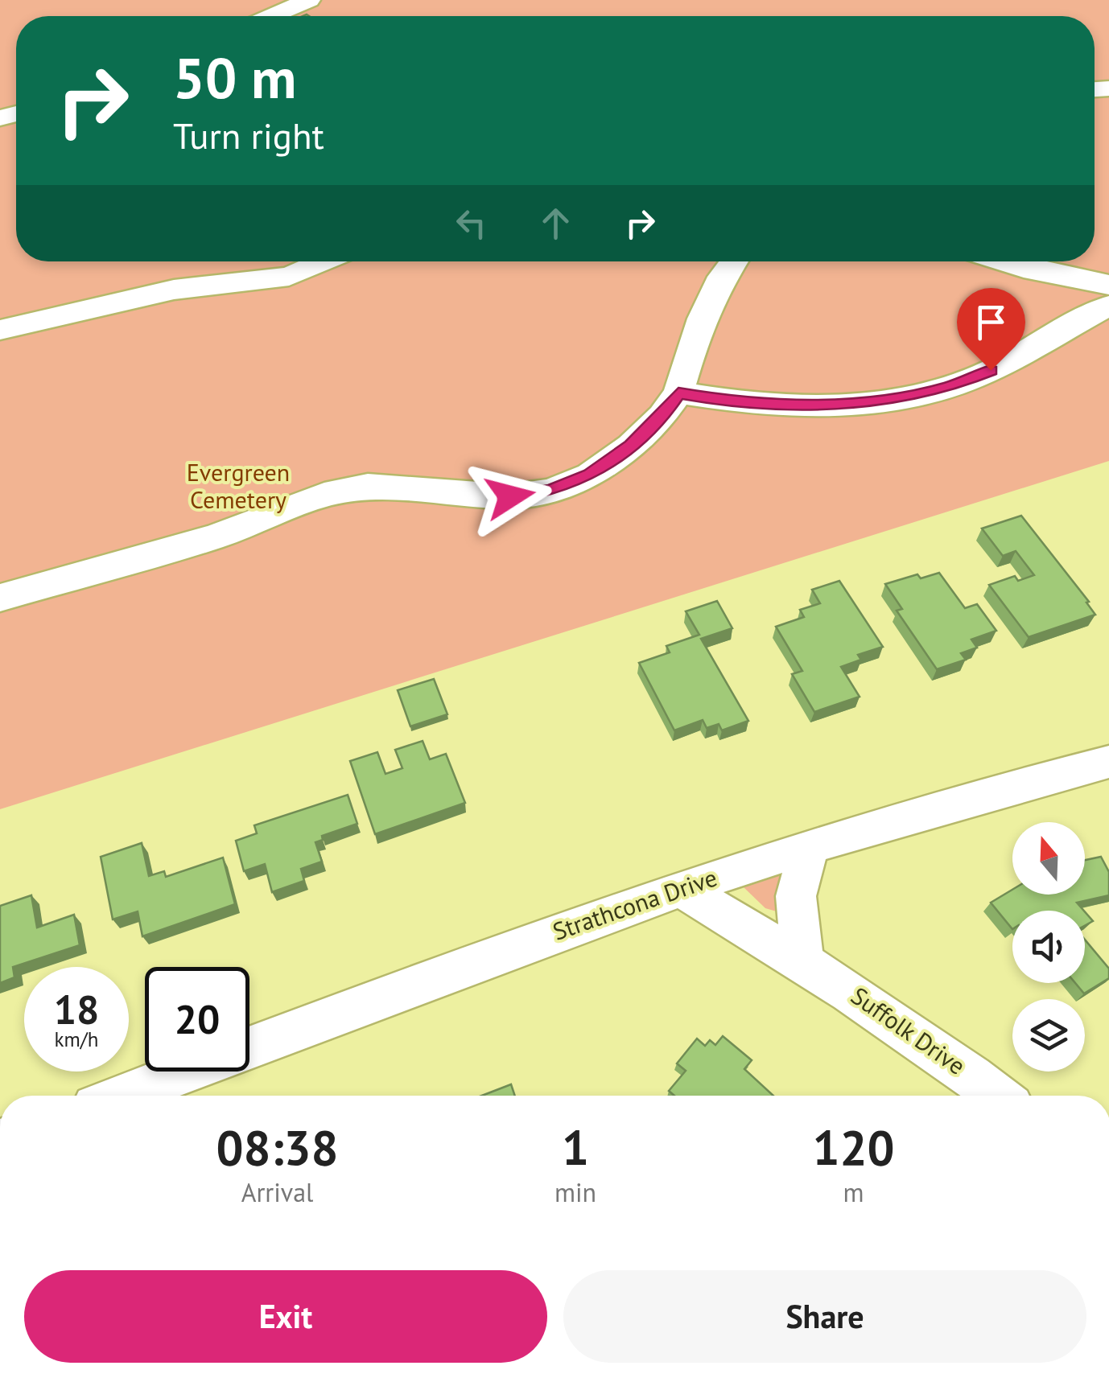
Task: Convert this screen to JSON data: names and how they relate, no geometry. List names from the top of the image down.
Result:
{
  "streets": {
    "street": ["Strathcona Drive", "Suffolk Drive"]
  },
  "crossings": [
    ["Strathcona Drive", "Suffolk Drive"]
  ],
  "parks": ["Evergreen Cemetery"],
  "north": "top",
  "page": {
    "turn": ["50 m", "Turn right"],
    "speed": "18 km/h",
    "limit": "20",
    "eta": [
      "08:38",
      "Arrival",
      "1",
      "min",
      "120",
      "m"
    ],
    "buttons": ["Exit", "Share"]
  }
}
